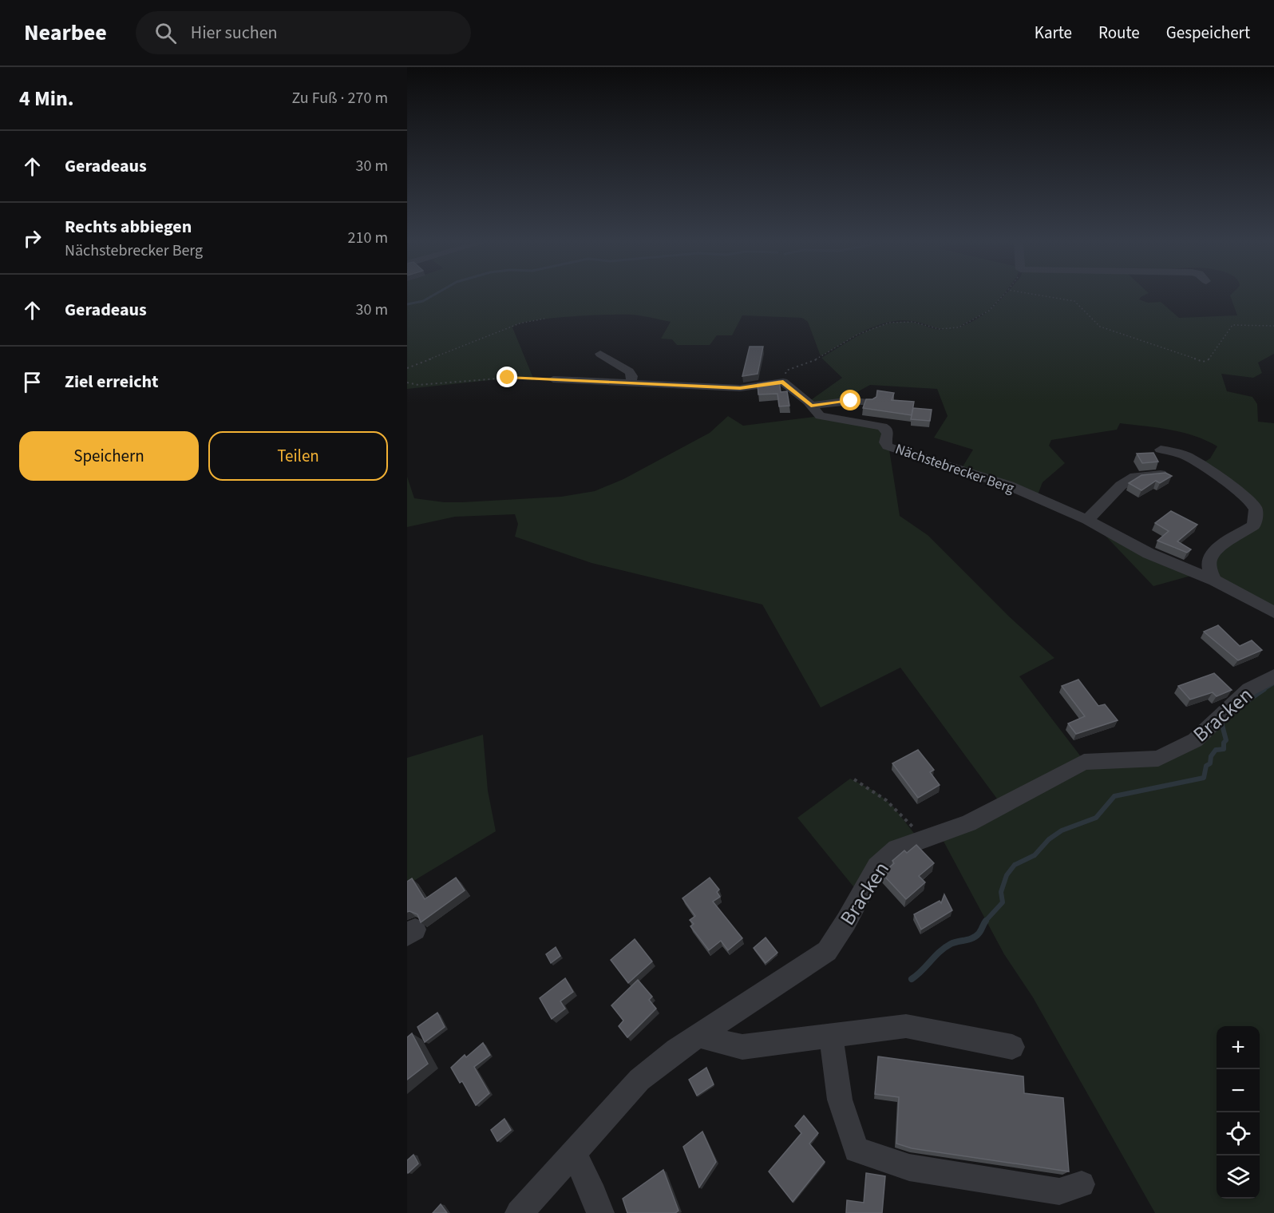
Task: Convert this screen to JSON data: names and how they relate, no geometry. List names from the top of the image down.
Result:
{
  "streets": {
    "street": ["Nächstebrecker Berg", "Bracken"]
  },
  "page": {
    "header": "Nearbee",
    "search": "Hier suchen",
    "nav": ["Karte", "Route", "Gespeichert"],
    "heading": ["4 Min.", "Zu Fuß · 270 m"],
    "list": [
      ["Geradeaus", "30 m"],
      ["Rechts abbiegen", "Nächstebrecker Berg", "210 m"],
      ["Geradeaus", "30 m"],
      "Ziel erreicht"
    ],
    "buttons": ["Speichern", "Teilen"],
    "map_buttons": ["+", "−"]
  }
}
